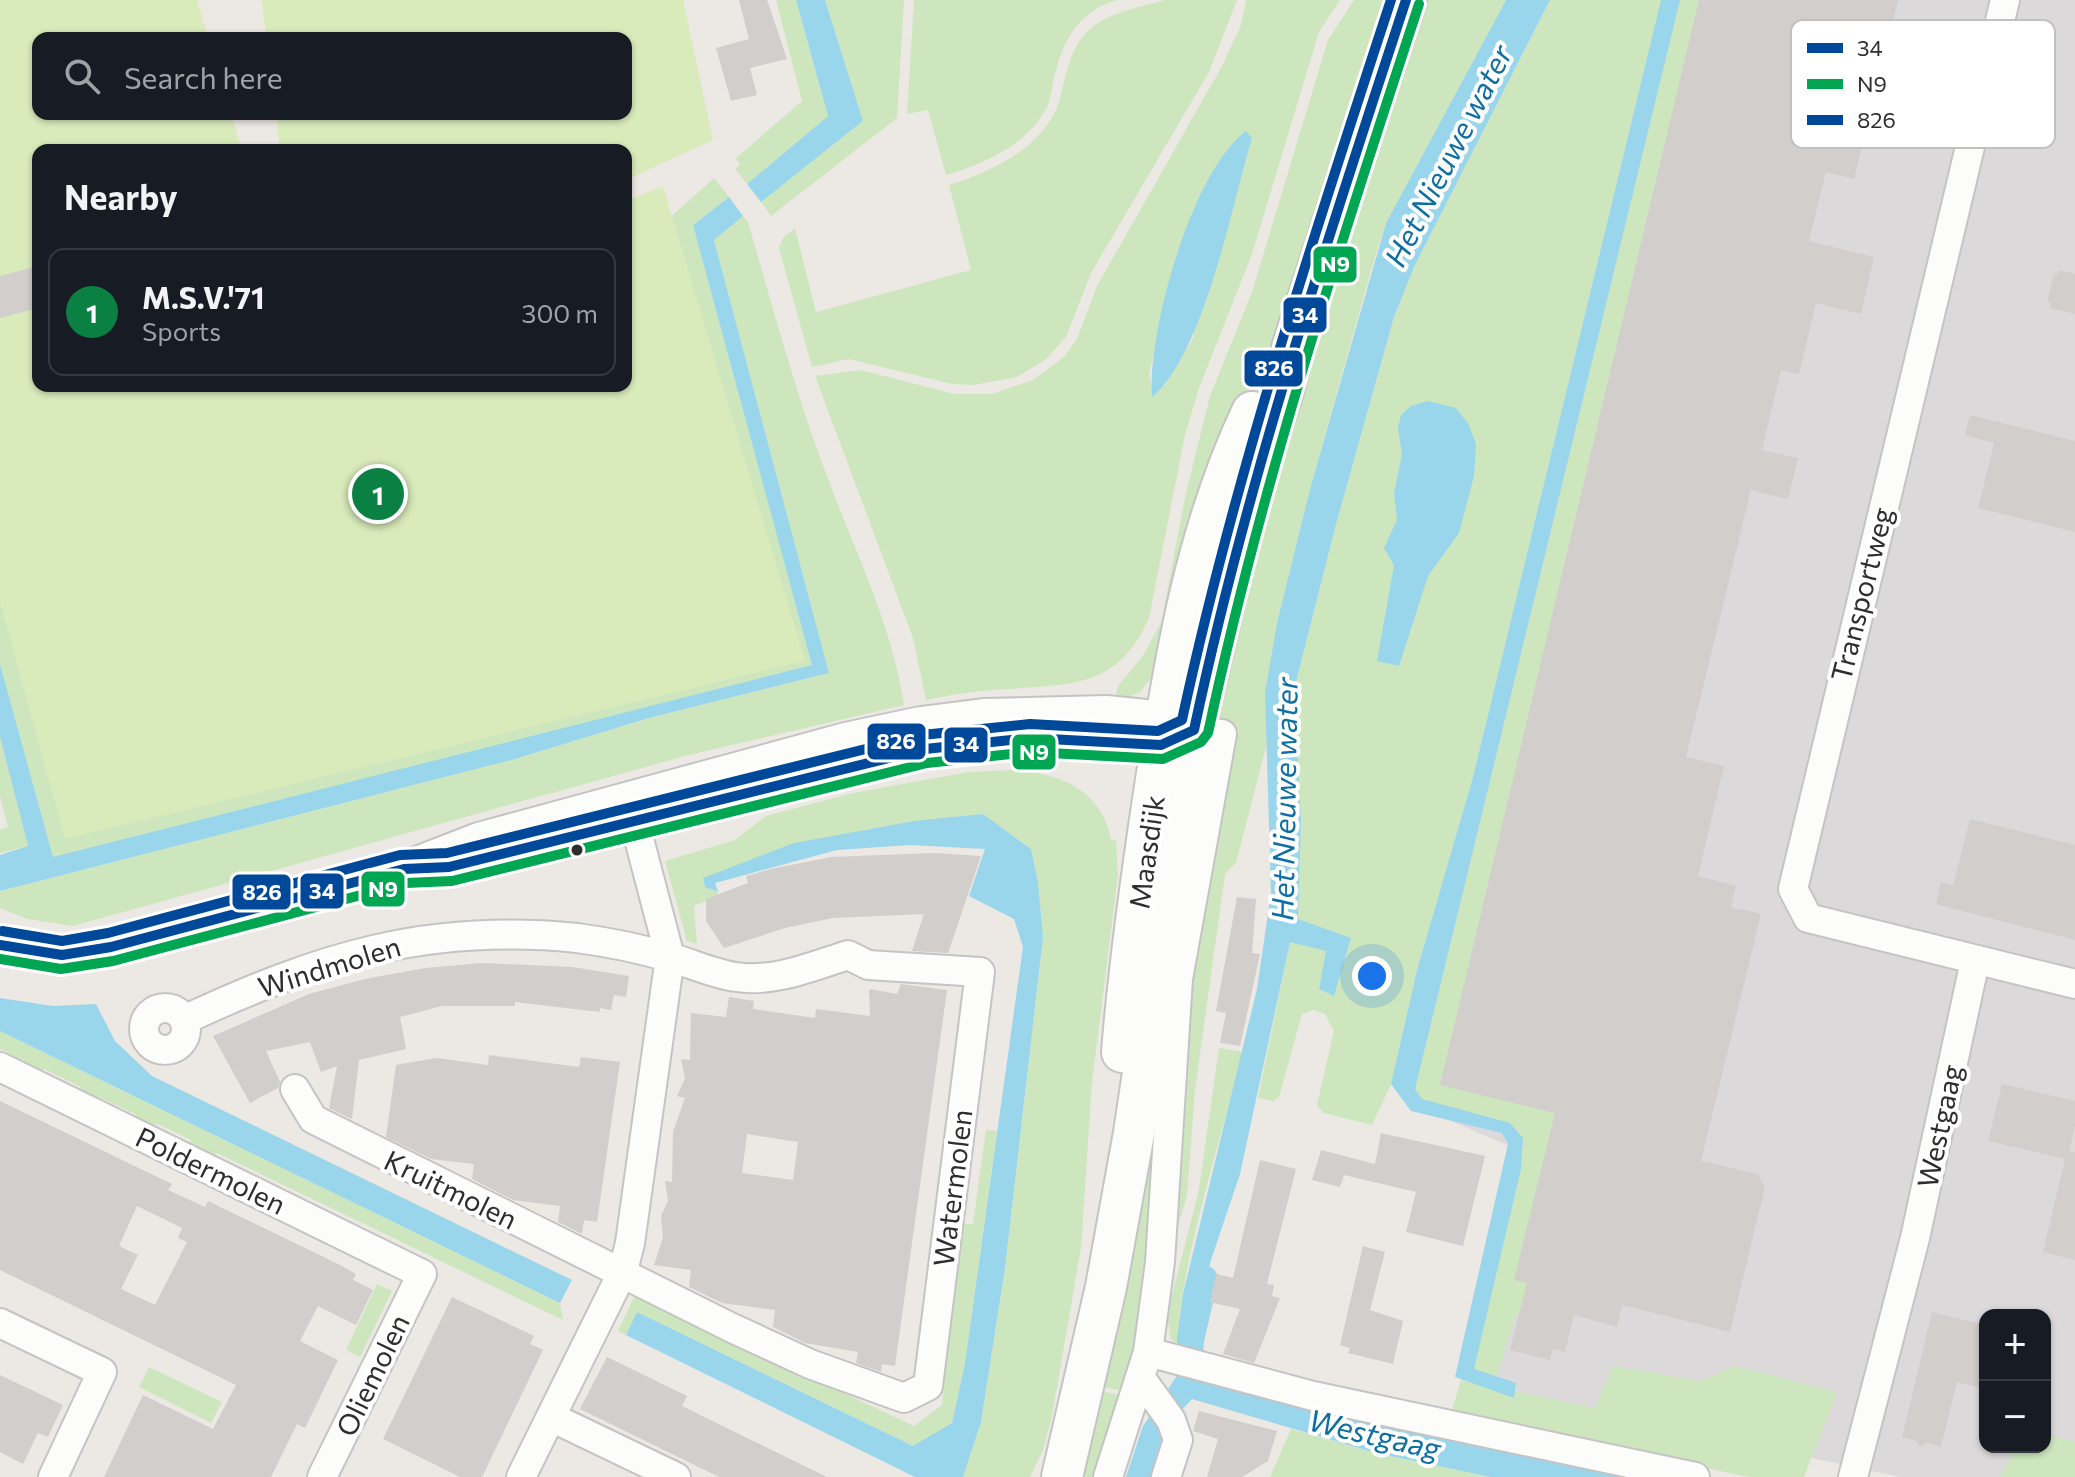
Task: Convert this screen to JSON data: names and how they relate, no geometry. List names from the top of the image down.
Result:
{
  "streets": {
    "main road": ["Maasdijk"],
    "street": [
      "Transportweg",
      "Windmolen",
      "Westgaag",
      "Poldermolen",
      "Watermolen",
      "Kruitmolen",
      "Oliemolen"
    ]
  },
  "crossings": [
    ["Transportweg", "Westgaag"],
    ["Windmolen", "Watermolen"],
    ["Poldermolen", "Oliemolen"],
    ["Watermolen", "Kruitmolen"]
  ],
  "water": ["Het Nieuwe water", "Westgaag"],
  "lines": ["transit line 34", "transit line 826", "transit line N9"],
  "legend": ["34", "N9", "826"],
  "page": {
    "search": "Search here",
    "heading": "Nearby",
    "list": [
      {
        "mark": "1",
        "name": "M.S.V.'71",
        "note": "Sports",
        "value": "300 m"
      }
    ],
    "pins": "1",
    "map_buttons": ["+", "−"]
  }
}
